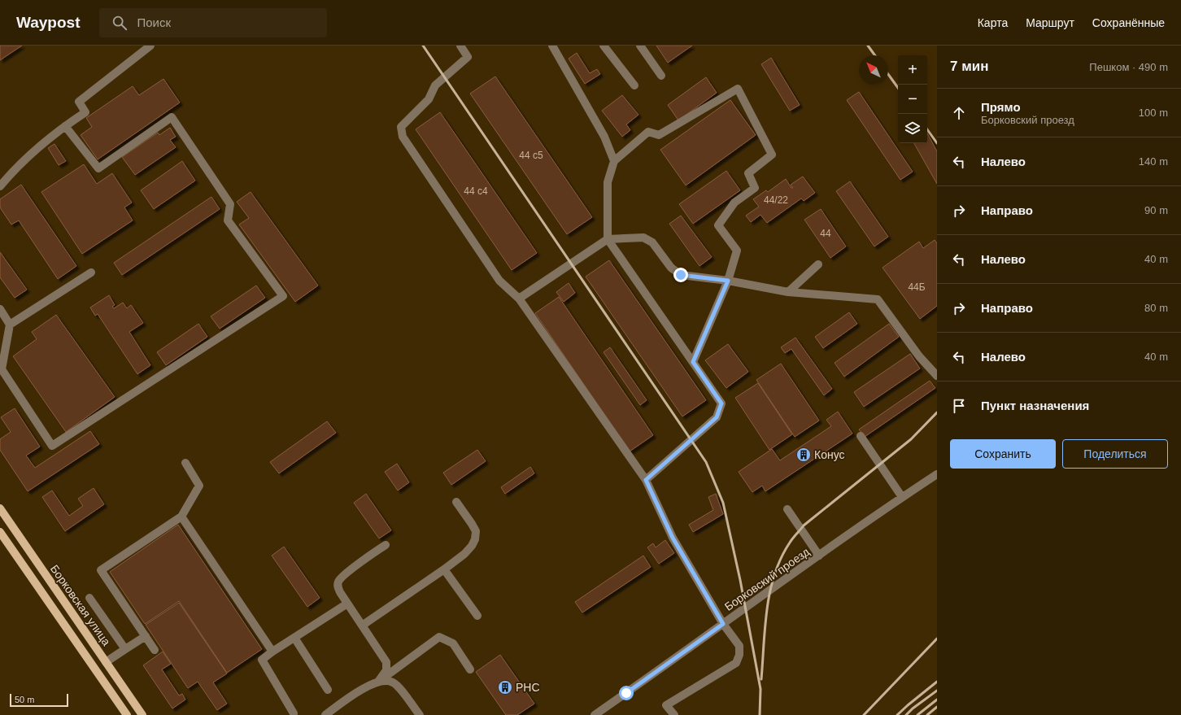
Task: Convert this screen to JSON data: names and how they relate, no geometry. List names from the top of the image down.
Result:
{
  "streets": {
    "main road": ["Борковская улица"],
    "street": ["Борковский проезд"]
  },
  "places": {
    "building": ["Конус", "РНС"]
  },
  "house_numbers": [
    "44 с5",
    "44 с4",
    "44/22",
    "44",
    "44Б"
  ],
  "scale_bar": "50 m",
  "north": "top left",
  "page": {
    "header": "Waypost",
    "search": "Поиск",
    "nav": ["Карта", "Маршрут", "Сохранённые"],
    "heading": ["7 мин", "Пешком · 490 m"],
    "map_buttons": ["+", "−"],
    "list": [
      ["Прямо", "Борковский проезд", "100 m"],
      ["Налево", "140 m"],
      ["Направо", "90 m"],
      ["Налево", "40 m"],
      ["Направо", "80 m"],
      ["Налево", "40 m"],
      "Пункт назначения"
    ],
    "buttons": ["Сохранить", "Поделиться"],
    "scale": "50 m"
  }
}
